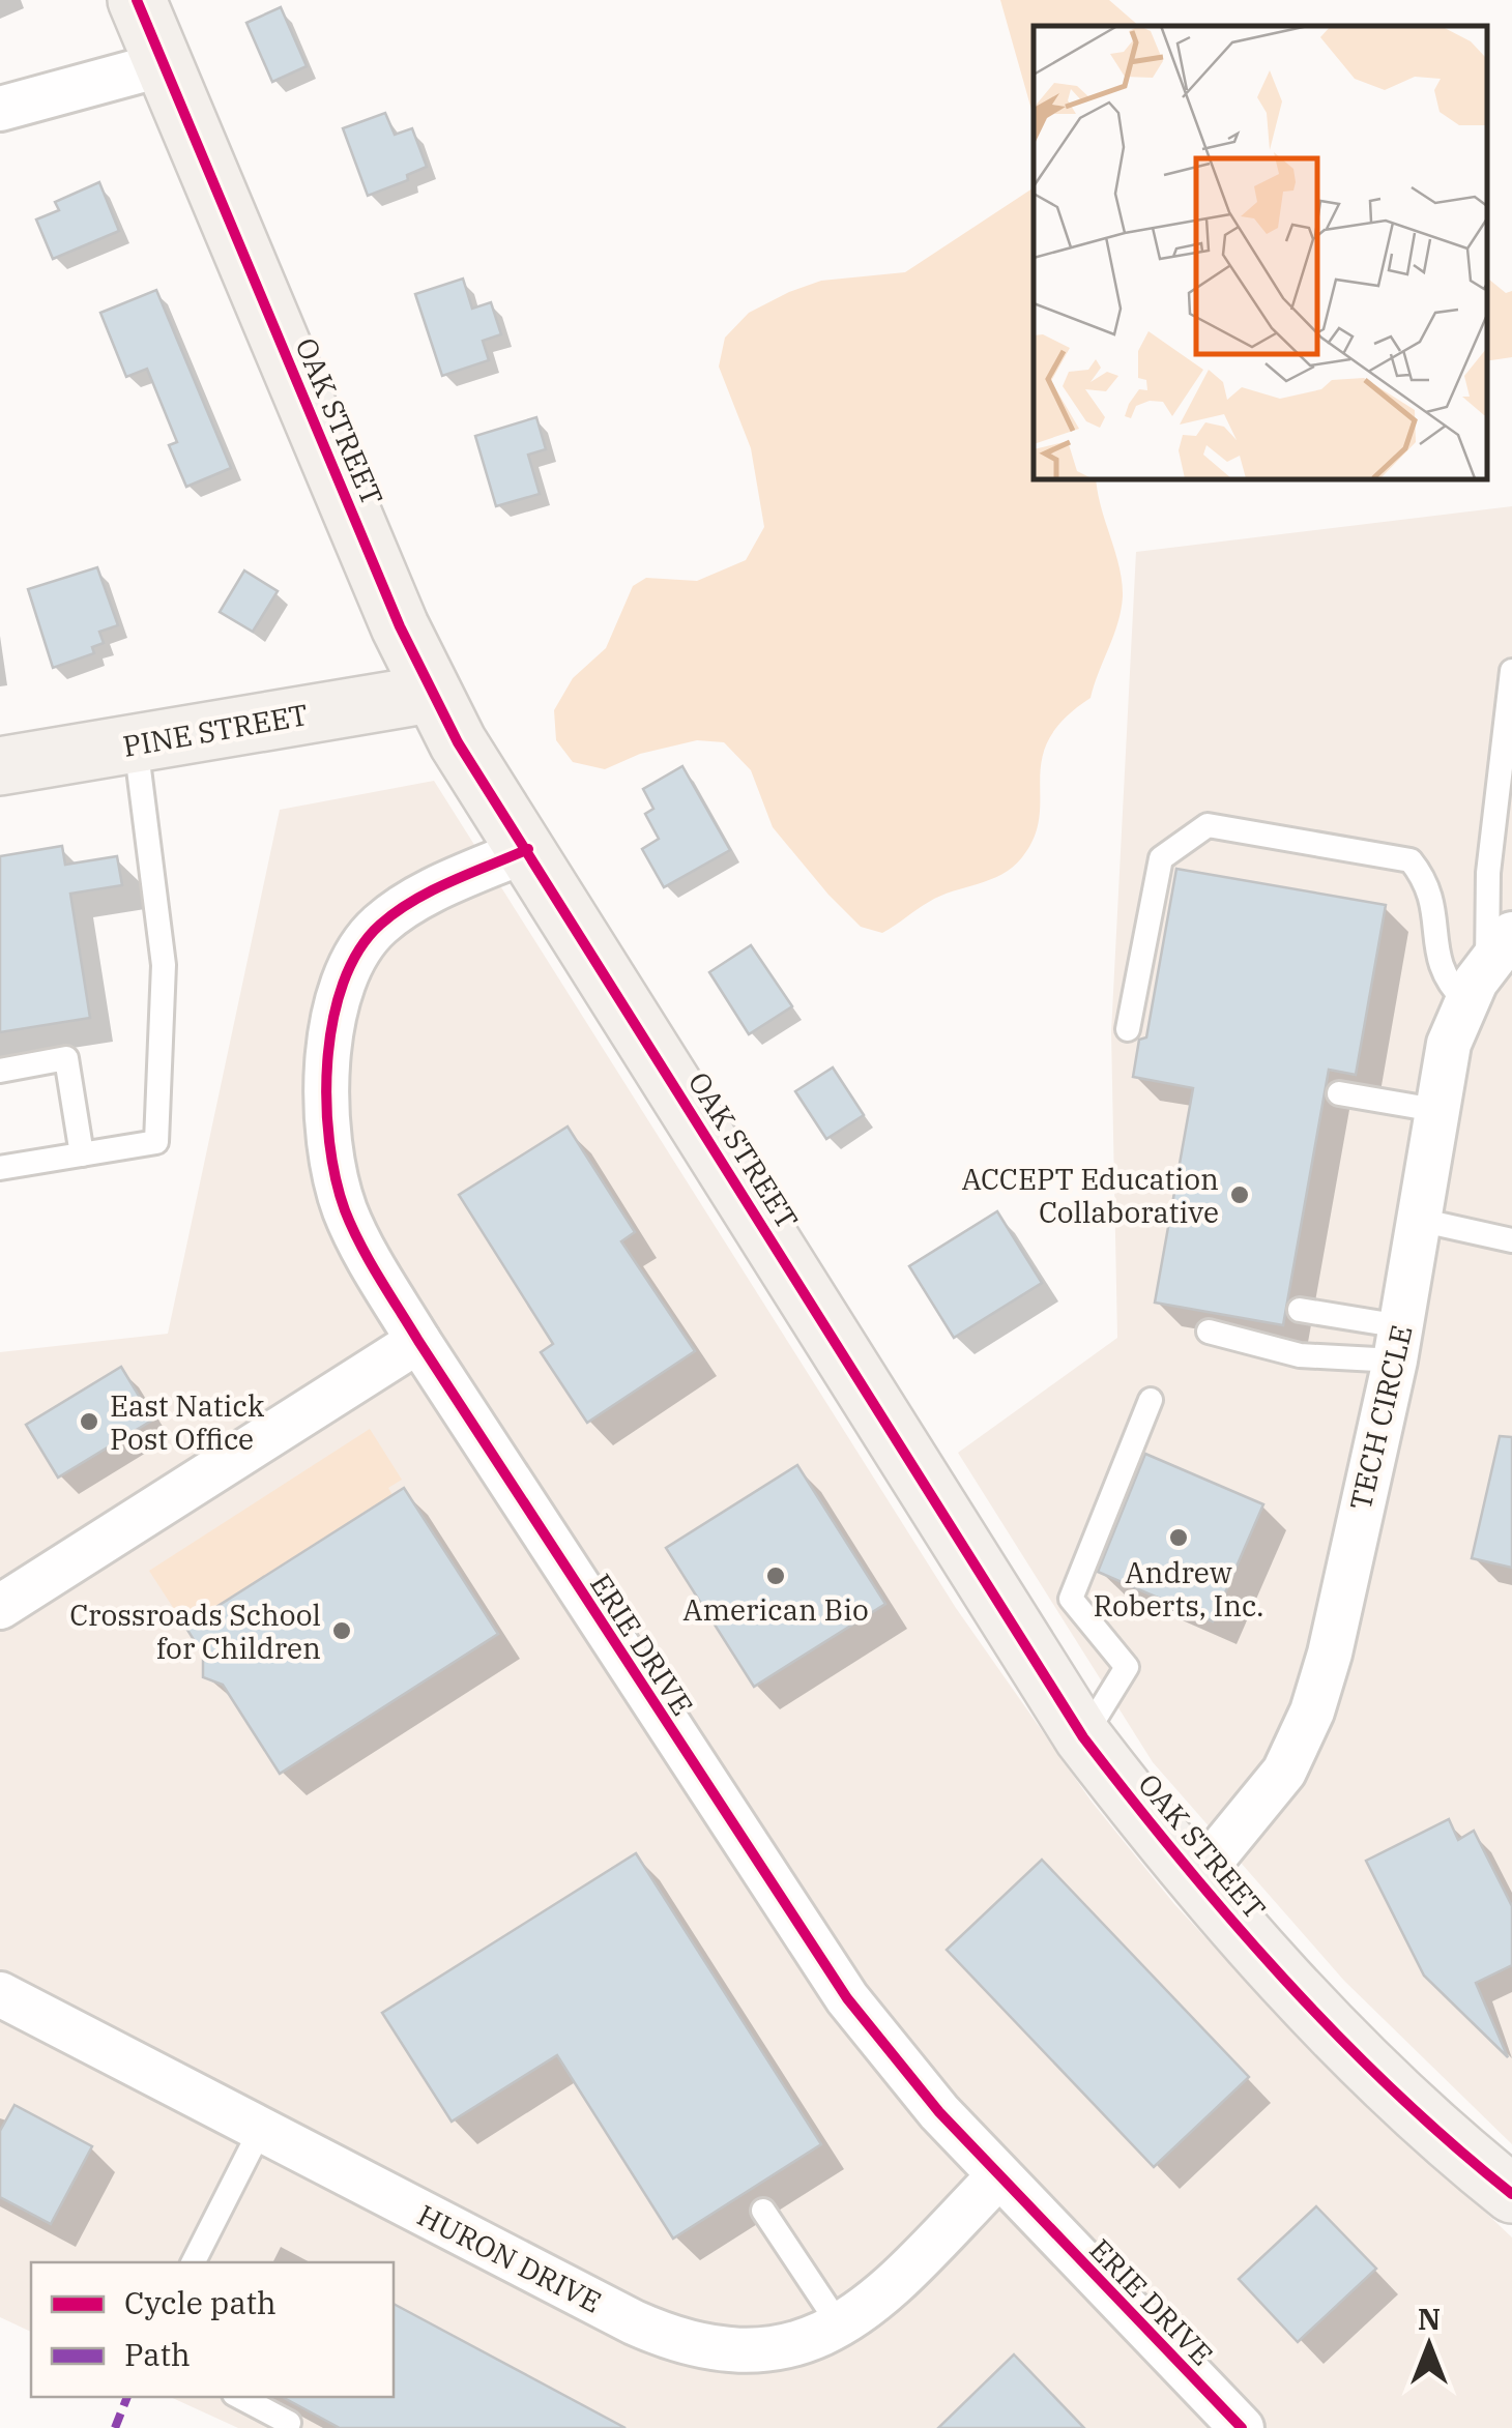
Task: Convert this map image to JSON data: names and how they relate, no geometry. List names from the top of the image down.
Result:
{
  "streets": {
    "main road": ["OAK STREET", "PINE STREET"],
    "street": ["TECH CIRCLE", "ERIE DRIVE", "HURON DRIVE"]
  },
  "crossings": [
    ["OAK STREET", "PINE STREET"],
    ["OAK STREET", "TECH CIRCLE"],
    ["OAK STREET", "ERIE DRIVE"],
    ["ERIE DRIVE", "HURON DRIVE"]
  ],
  "places": [
    "ACCEPT Education Collaborative",
    "East Natick Post Office",
    "Andrew Roberts, Inc.",
    "American Bio",
    "Crossroads School for Children"
  ],
  "legend": ["Cycle path", "Path"],
  "north": "top"
}
